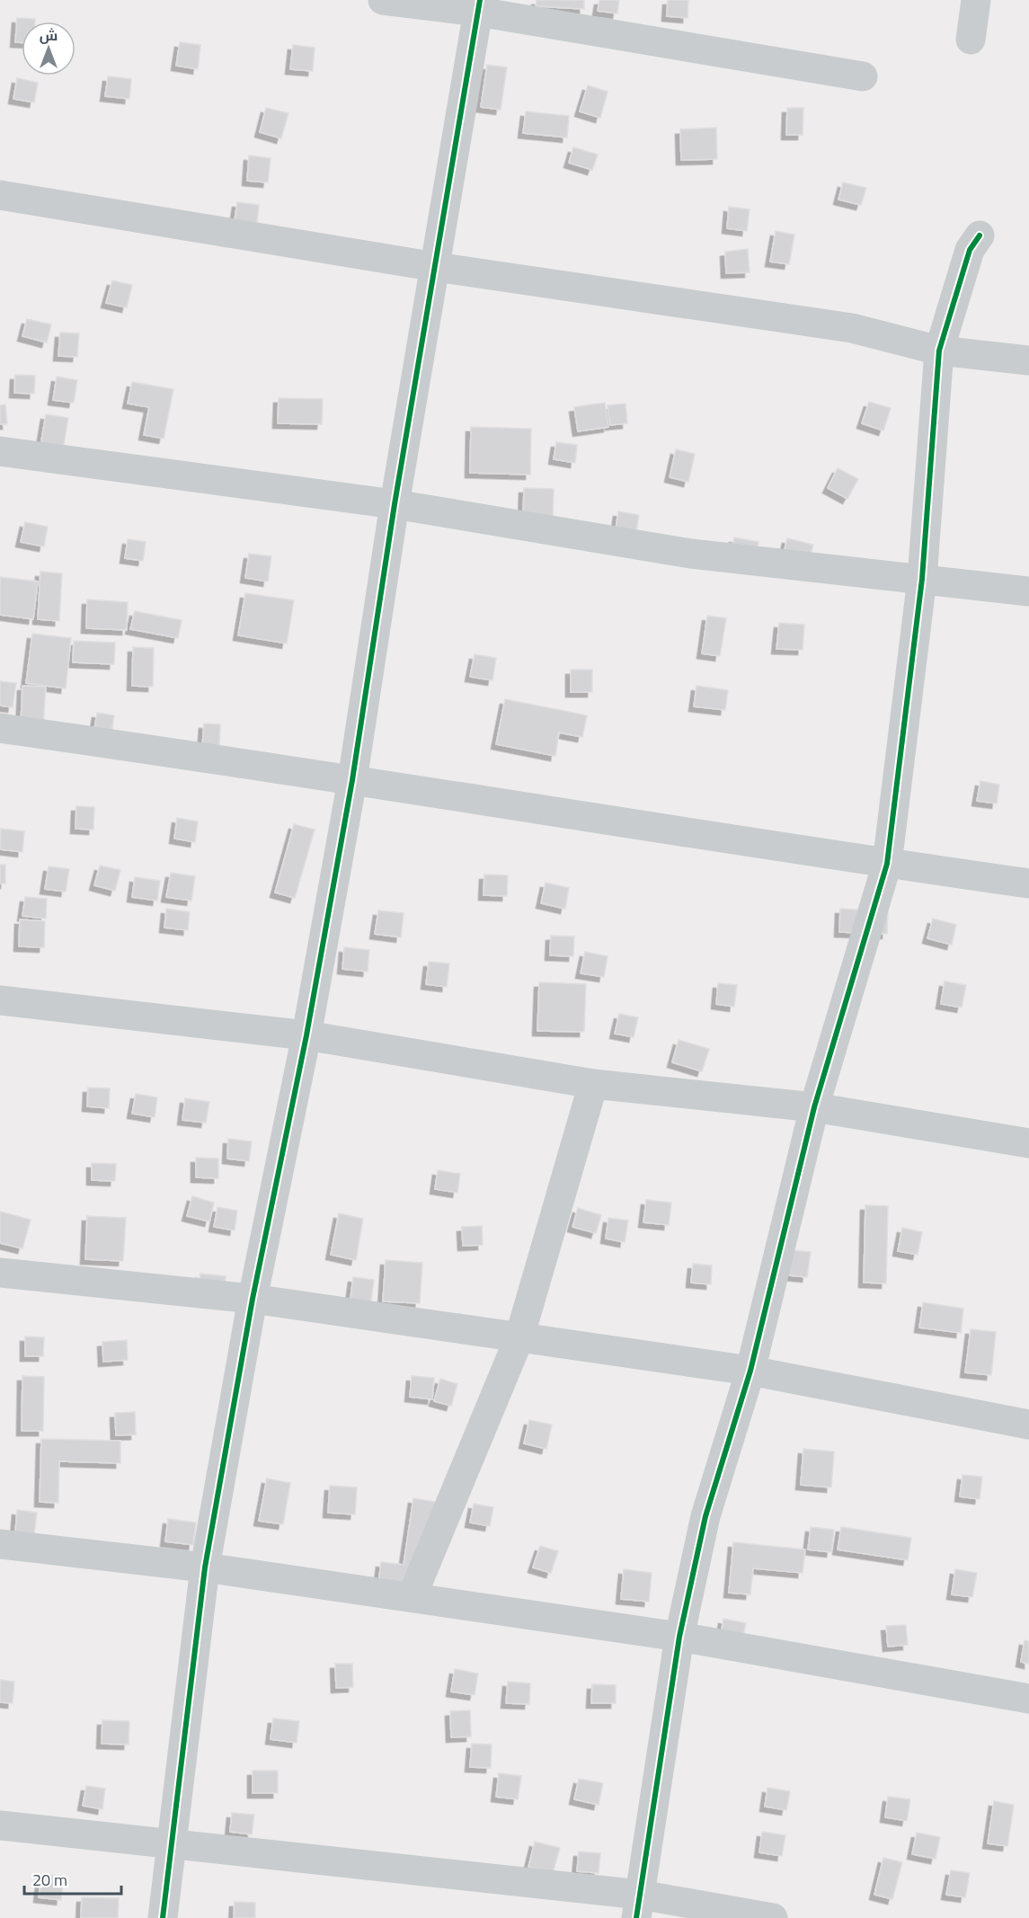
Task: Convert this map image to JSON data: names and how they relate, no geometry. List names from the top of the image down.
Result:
{
  "scale_bar": "20 m",
  "north": "top"
}
